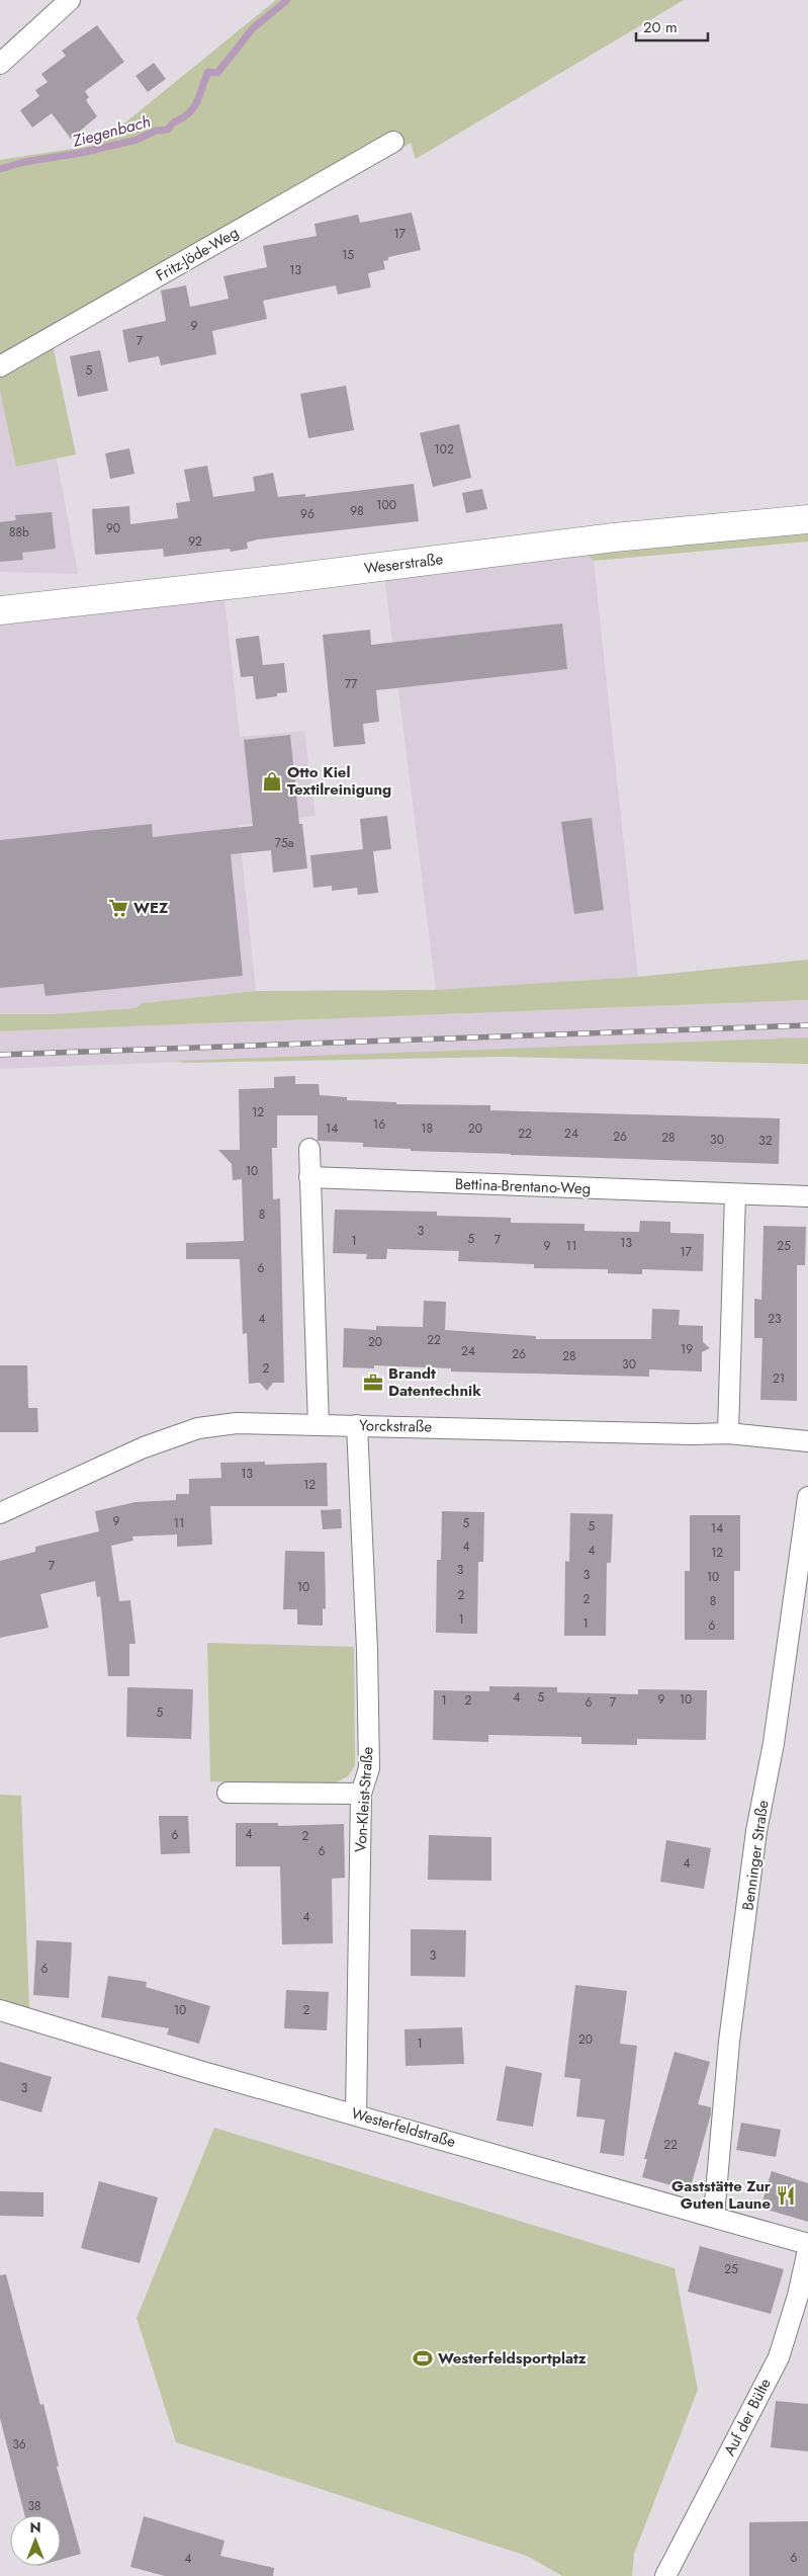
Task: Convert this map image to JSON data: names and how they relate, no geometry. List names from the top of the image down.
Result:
{
  "streets": {
    "street": [
      "Fritz-Jöde-Weg",
      "Weserstraße",
      "Bettina-Brentano-Weg",
      "Yorckstraße",
      "Von-Kleist-Straße",
      "Benninger Straße",
      "Westerfeldstraße",
      "Auf der Bülte"
    ]
  },
  "crossings": [
    ["Yorckstraße", "Von-Kleist-Straße"],
    ["Von-Kleist-Straße", "Westerfeldstraße"],
    ["Benninger Straße", "Westerfeldstraße"]
  ],
  "water": ["Ziegenbach"],
  "places": {
    "shop": ["Otto Kiel Textilreinigung"],
    "supermarket": ["WEZ"],
    "office": ["Brandt Datentechnik"],
    "restaurant": ["Gaststätte Zur Guten Laune"],
    "sports": ["Westerfeldsportplatz"]
  },
  "house_numbers": [
    "17",
    "15",
    "13",
    "9",
    "7",
    "5",
    "102",
    "100",
    "98",
    "96",
    "90",
    "88b",
    "92",
    "77",
    "75a",
    "12",
    "16",
    "14",
    "18",
    "20",
    "22",
    "24",
    "26",
    "28",
    "30",
    "32",
    "10",
    "8",
    "3",
    "5",
    "7",
    "1",
    "13",
    "9",
    "11",
    "25",
    "17",
    "6",
    "4",
    "23",
    "22",
    "20",
    "19",
    "24",
    "26",
    "28",
    "30",
    "2",
    "21",
    "13",
    "12",
    "9",
    "11",
    "5",
    "5",
    "14",
    "4",
    "4",
    "12",
    "7",
    "3",
    "3",
    "10",
    "10",
    "2",
    "2",
    "8",
    "1",
    "1",
    "6",
    "4",
    "5",
    "9",
    "10",
    "1",
    "2",
    "6",
    "7",
    "5",
    "4",
    "6",
    "2",
    "6",
    "4",
    "4",
    "3",
    "6",
    "10",
    "2",
    "20",
    "1",
    "3",
    "22",
    "25",
    "36",
    "38",
    "6",
    "4"
  ],
  "scale_bar": "20 m",
  "north": "top"
}
